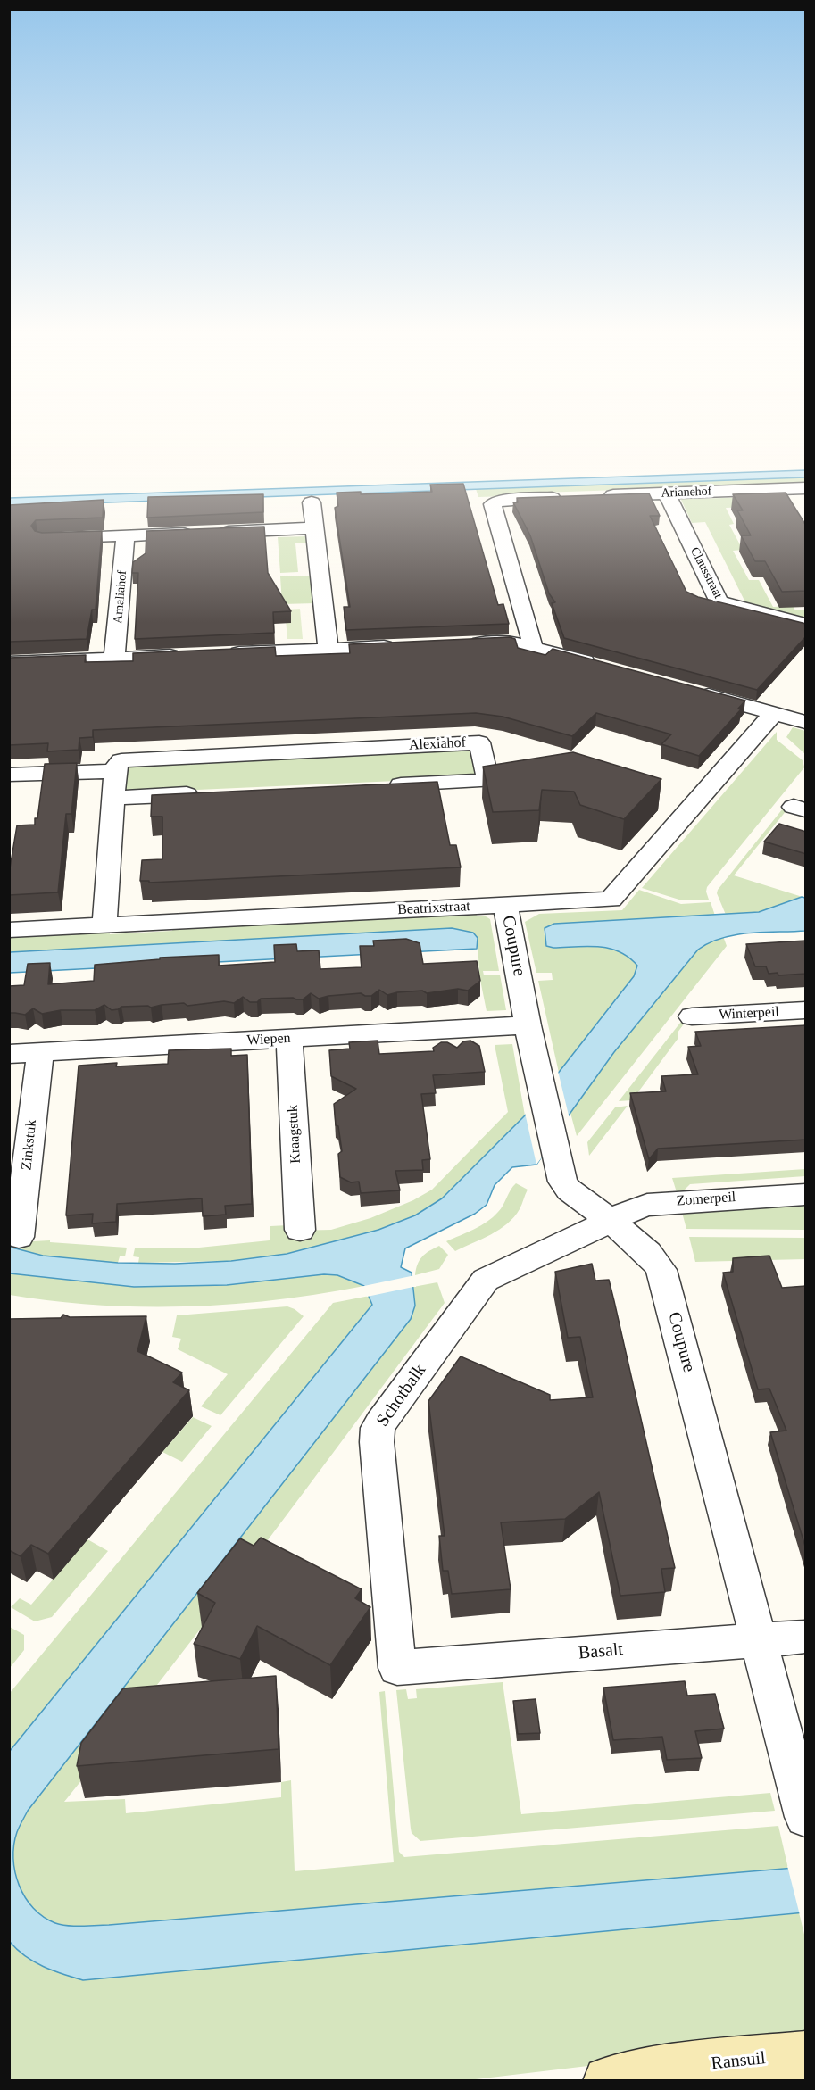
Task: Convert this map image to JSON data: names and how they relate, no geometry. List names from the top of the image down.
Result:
{
  "streets": {
    "street": [
      "Arianehof",
      "Clausstraat",
      "Amaliahof",
      "Alexiahof",
      "Beatrixstraat",
      "Coupure",
      "Winterpeil",
      "Wiepen",
      "Kraagstuk",
      "Zinkstuk",
      "Zomerpeil",
      "Schotbalk",
      "Basalt",
      "Ransuil"
    ]
  },
  "crossings": [
    ["Arianehof", "Clausstraat"],
    ["Beatrixstraat", "Coupure"],
    ["Coupure", "Wiepen"],
    ["Coupure", "Zomerpeil"],
    ["Coupure", "Schotbalk"],
    ["Coupure", "Basalt"],
    ["Wiepen", "Kraagstuk"],
    ["Wiepen", "Zinkstuk"],
    ["Zomerpeil", "Schotbalk"],
    ["Schotbalk", "Basalt"]
  ]
}
